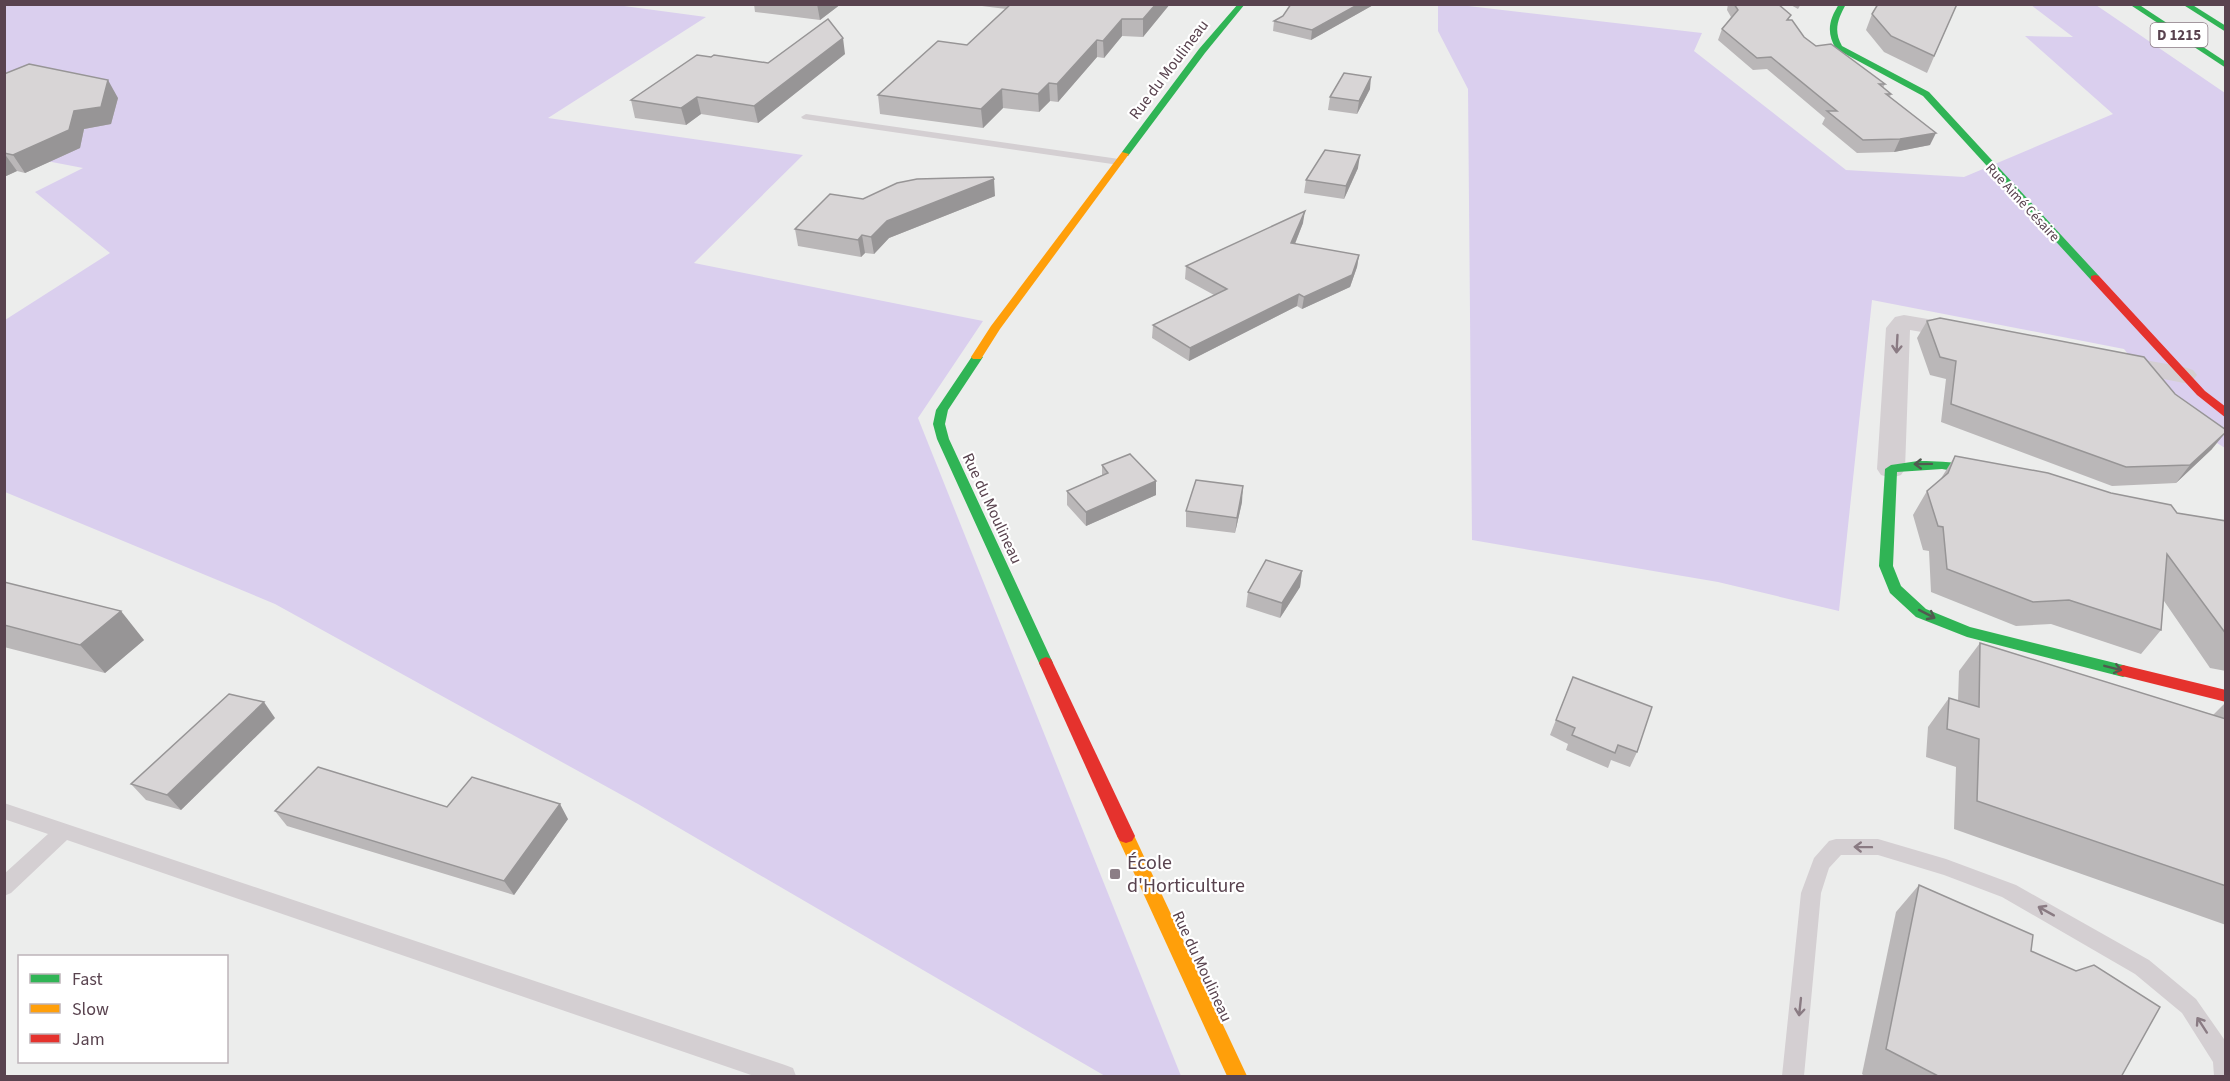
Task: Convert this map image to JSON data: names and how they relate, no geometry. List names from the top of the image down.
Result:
{
  "streets": {
    "street": ["D 1215", "Rue du Moulineau", "Rue Aimé Césaire"]
  },
  "places": {
    "transit": ["École d'Horticulture"]
  },
  "legend": ["Fast", "Slow", "Jam"]
}
